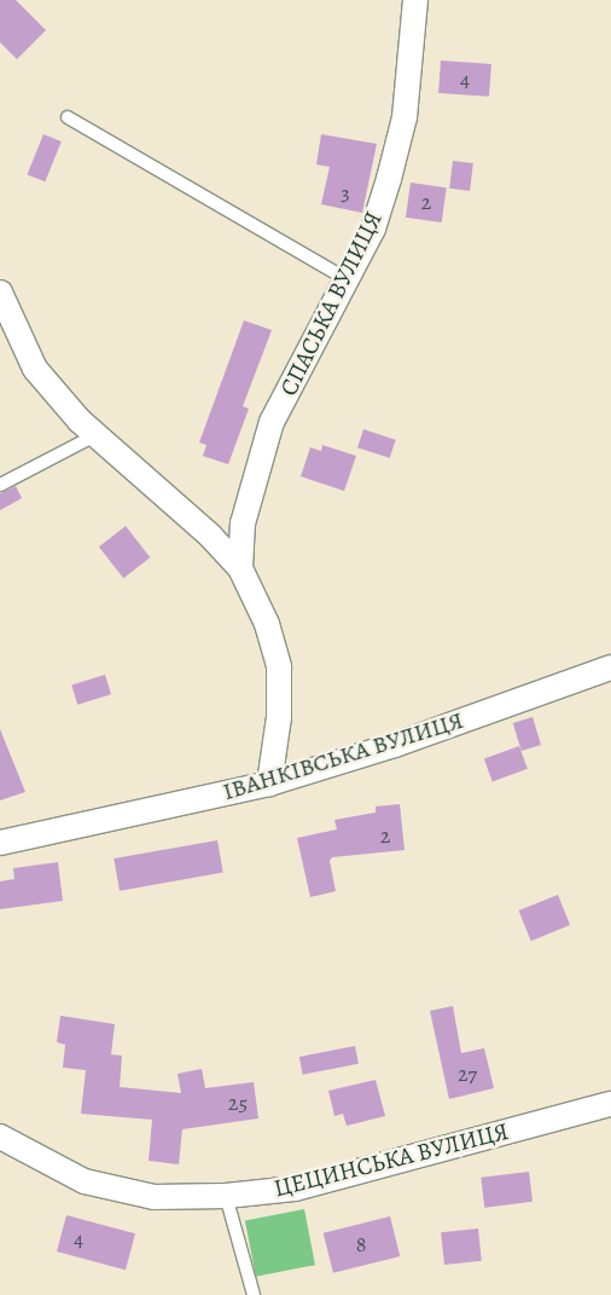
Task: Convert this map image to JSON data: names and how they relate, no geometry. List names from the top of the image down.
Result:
{
  "streets": {
    "street": ["СПАСЬКА ВУЛИЦЯ", "ІВАНКІВСЬКА ВУЛИЦЯ", "ЦЕЦИНСЬКА ВУЛИЦЯ"]
  },
  "house_numbers": [
    "4",
    "3",
    "2",
    "2",
    "27",
    "25",
    "4",
    "8"
  ]
}
